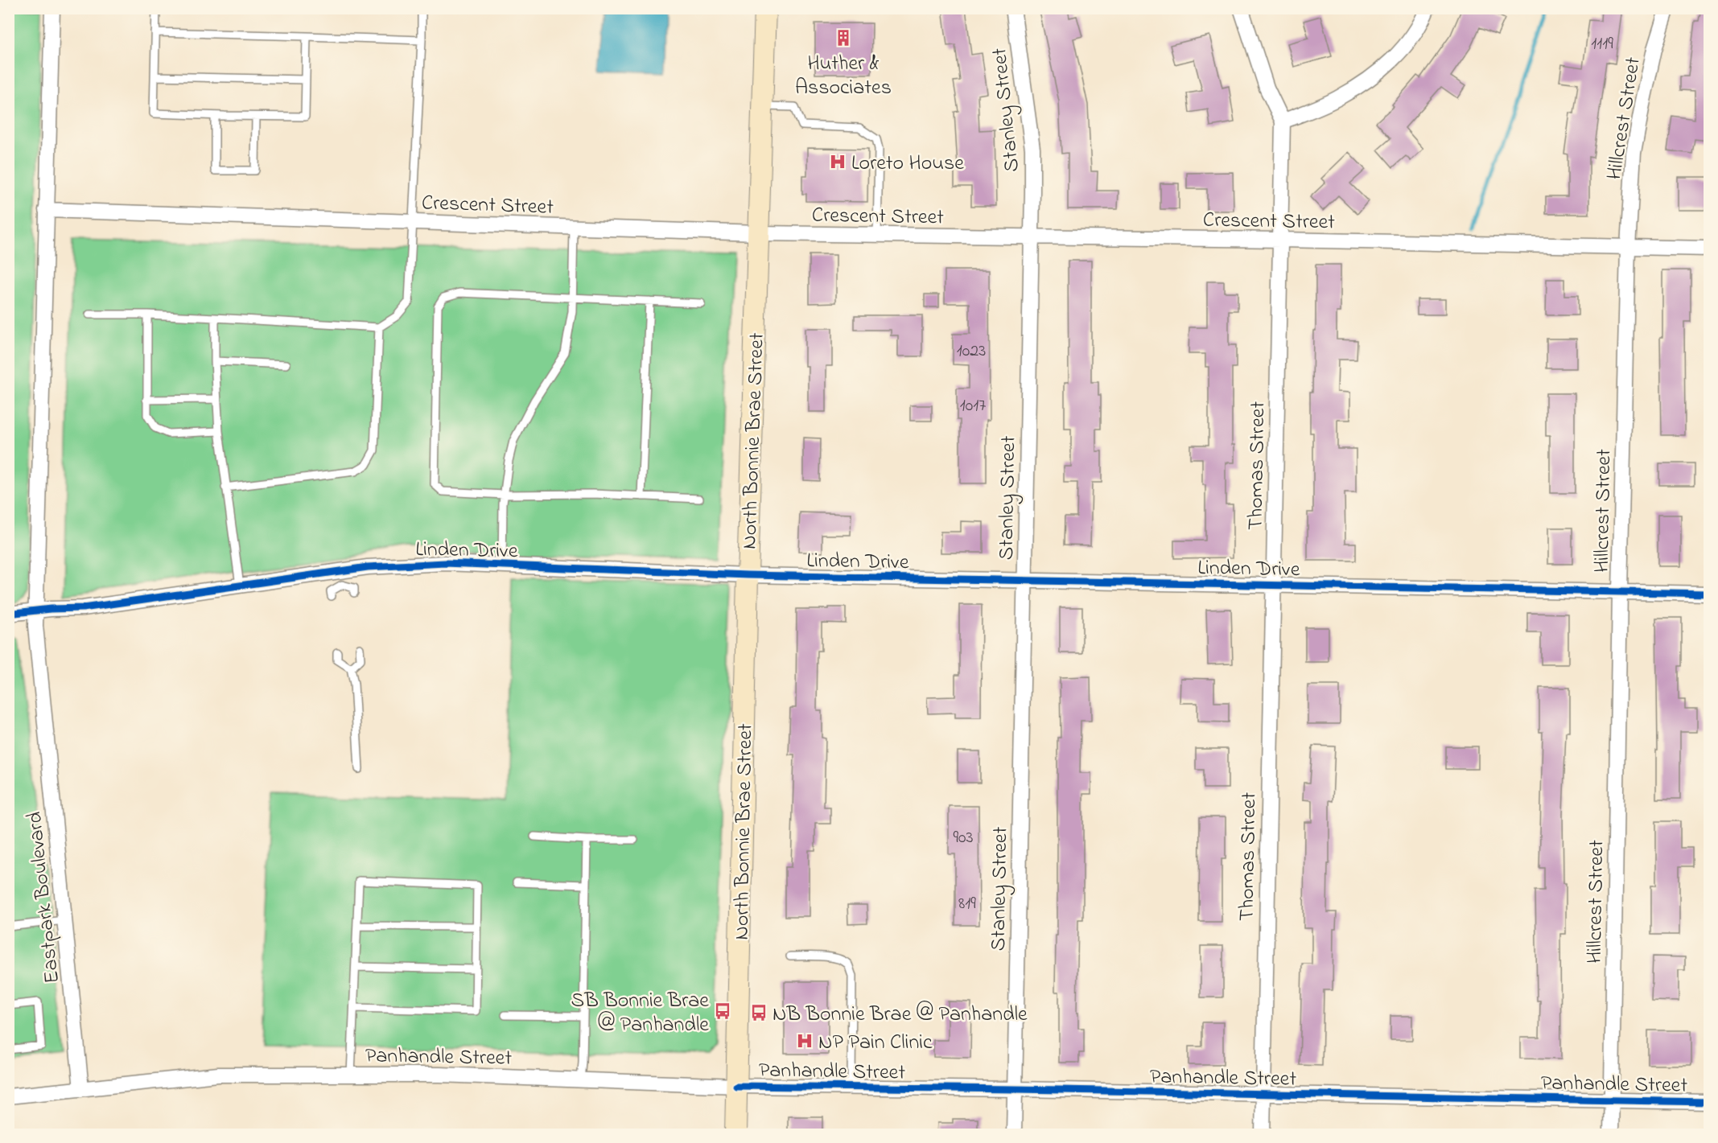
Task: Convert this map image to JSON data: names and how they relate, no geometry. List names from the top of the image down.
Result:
{
  "streets": {
    "main road": ["North Bonnie Brae Street"],
    "street": [
      "Stanley Street",
      "Hillcrest Street",
      "Crescent Street",
      "Thomas Street",
      "Linden Drive",
      "Eastpark Boulevard",
      "Panhandle Street"
    ]
  },
  "crossings": [
    ["Stanley Street", "Crescent Street"],
    ["Stanley Street", "Linden Drive"],
    ["Stanley Street", "Panhandle Street"],
    ["Hillcrest Street", "Crescent Street"],
    ["Hillcrest Street", "Linden Drive"],
    ["Hillcrest Street", "Panhandle Street"],
    ["Crescent Street", "North Bonnie Brae Street"],
    ["Crescent Street", "Thomas Street"],
    ["Crescent Street", "Eastpark Boulevard"],
    ["North Bonnie Brae Street", "Linden Drive"],
    ["North Bonnie Brae Street", "Panhandle Street"],
    ["Thomas Street", "Linden Drive"],
    ["Thomas Street", "Panhandle Street"],
    ["Linden Drive", "Eastpark Boulevard"],
    ["Eastpark Boulevard", "Panhandle Street"]
  ],
  "places": {
    "building": ["Huther & Associates"],
    "hospital": ["Loreto House", "NP Pain Clinic"],
    "bus stop": ["SB Bonnie Brae @ Panhandle", "NB Bonnie Brae @ Panhandle"]
  },
  "house_numbers": [
    "1119",
    "1023",
    "1017",
    "903",
    "819"
  ]
}
